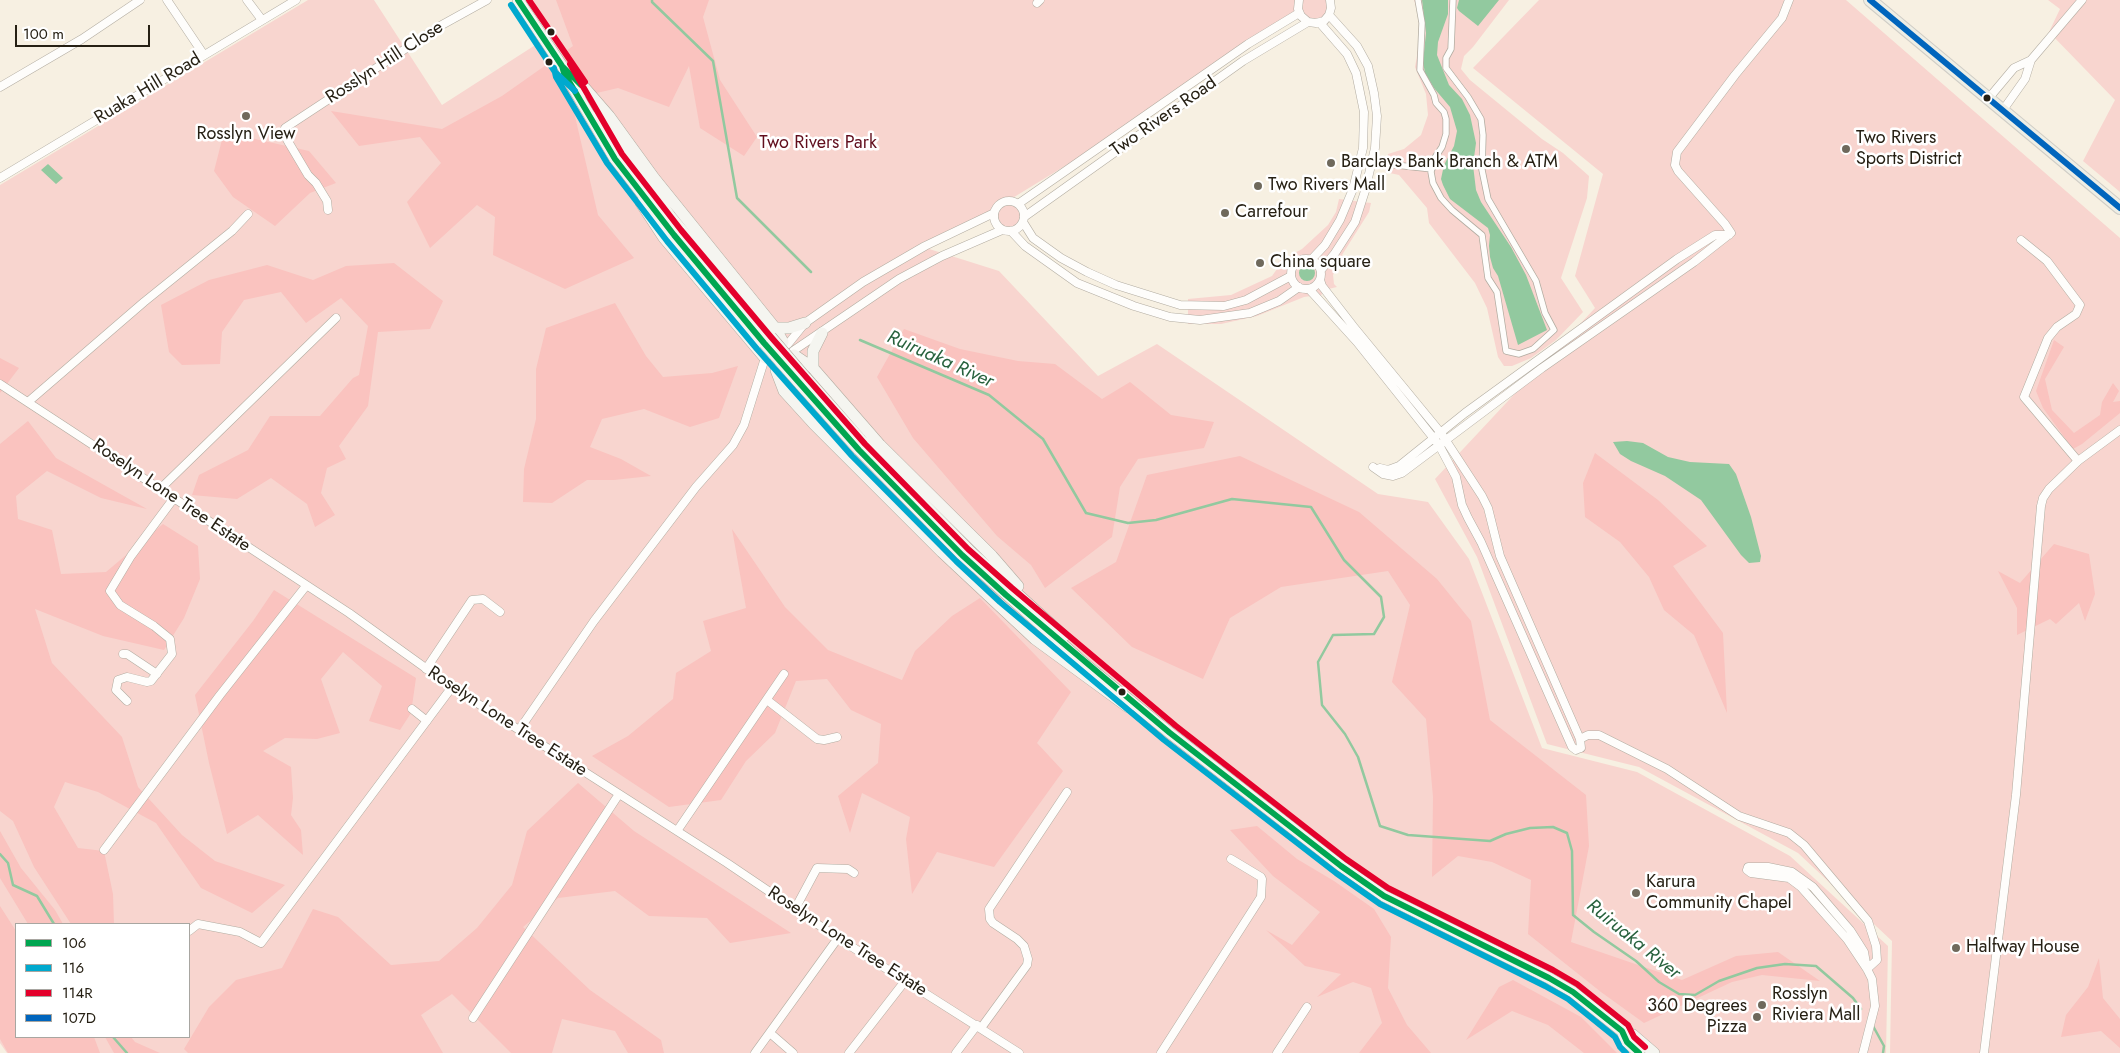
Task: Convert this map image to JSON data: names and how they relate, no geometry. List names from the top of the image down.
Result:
{
  "streets": {
    "street": [
      "Rosslyn Hill Close",
      "Ruaka Hill Road",
      "Two Rivers Road",
      "Roselyn Lone Tree Estate"
    ]
  },
  "water": ["Ruiruaka River"],
  "parks": ["Two Rivers Park"],
  "places": [
    "Rosslyn View",
    "Two Rivers Sports District",
    "Barclays Bank Branch & ATM",
    "Two Rivers Mall",
    "Carrefour",
    "China square",
    "Karura Community Chapel",
    "Halfway House",
    "Rosslyn Riviera Mall",
    "360 Degrees Pizza"
  ],
  "lines": [
    "transit line 106",
    "transit line 114R",
    "transit line 107D",
    "transit line 116"
  ],
  "legend": [
    "106",
    "116",
    "114R",
    "107D"
  ],
  "scale_bar": "100 m"
}
